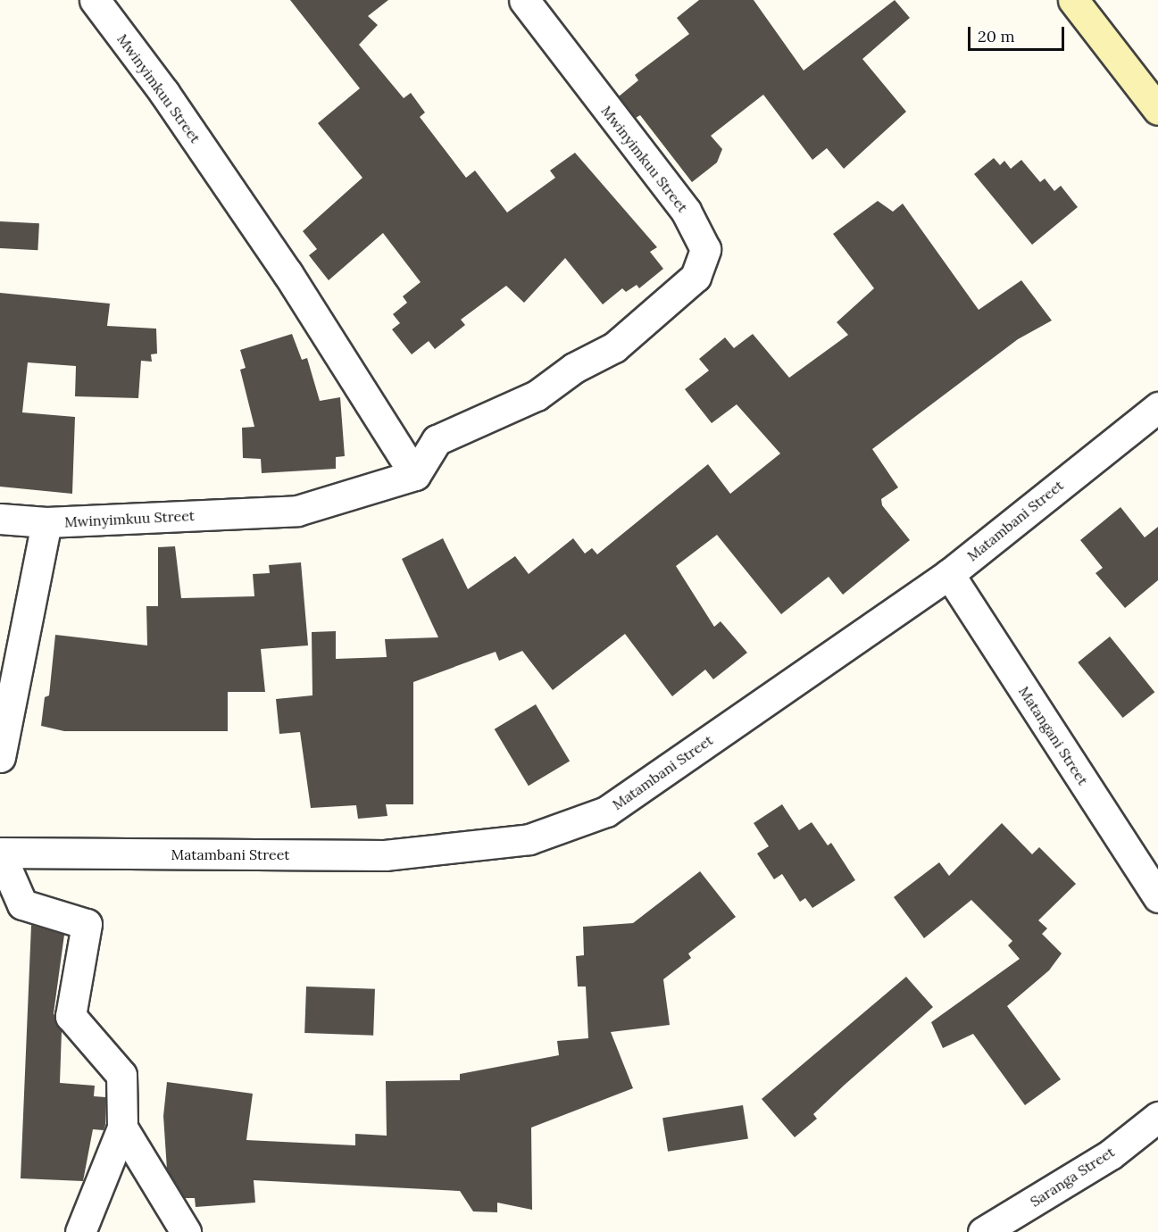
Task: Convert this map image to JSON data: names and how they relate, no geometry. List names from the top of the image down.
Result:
{
  "streets": {
    "street": [
      "Mwinyimkuu Street",
      "Matambani Street",
      "Matangani Street",
      "Saranga Street"
    ]
  },
  "crossings": [
    ["Matambani Street", "Matangani Street"]
  ],
  "scale_bar": "20 m"
}
